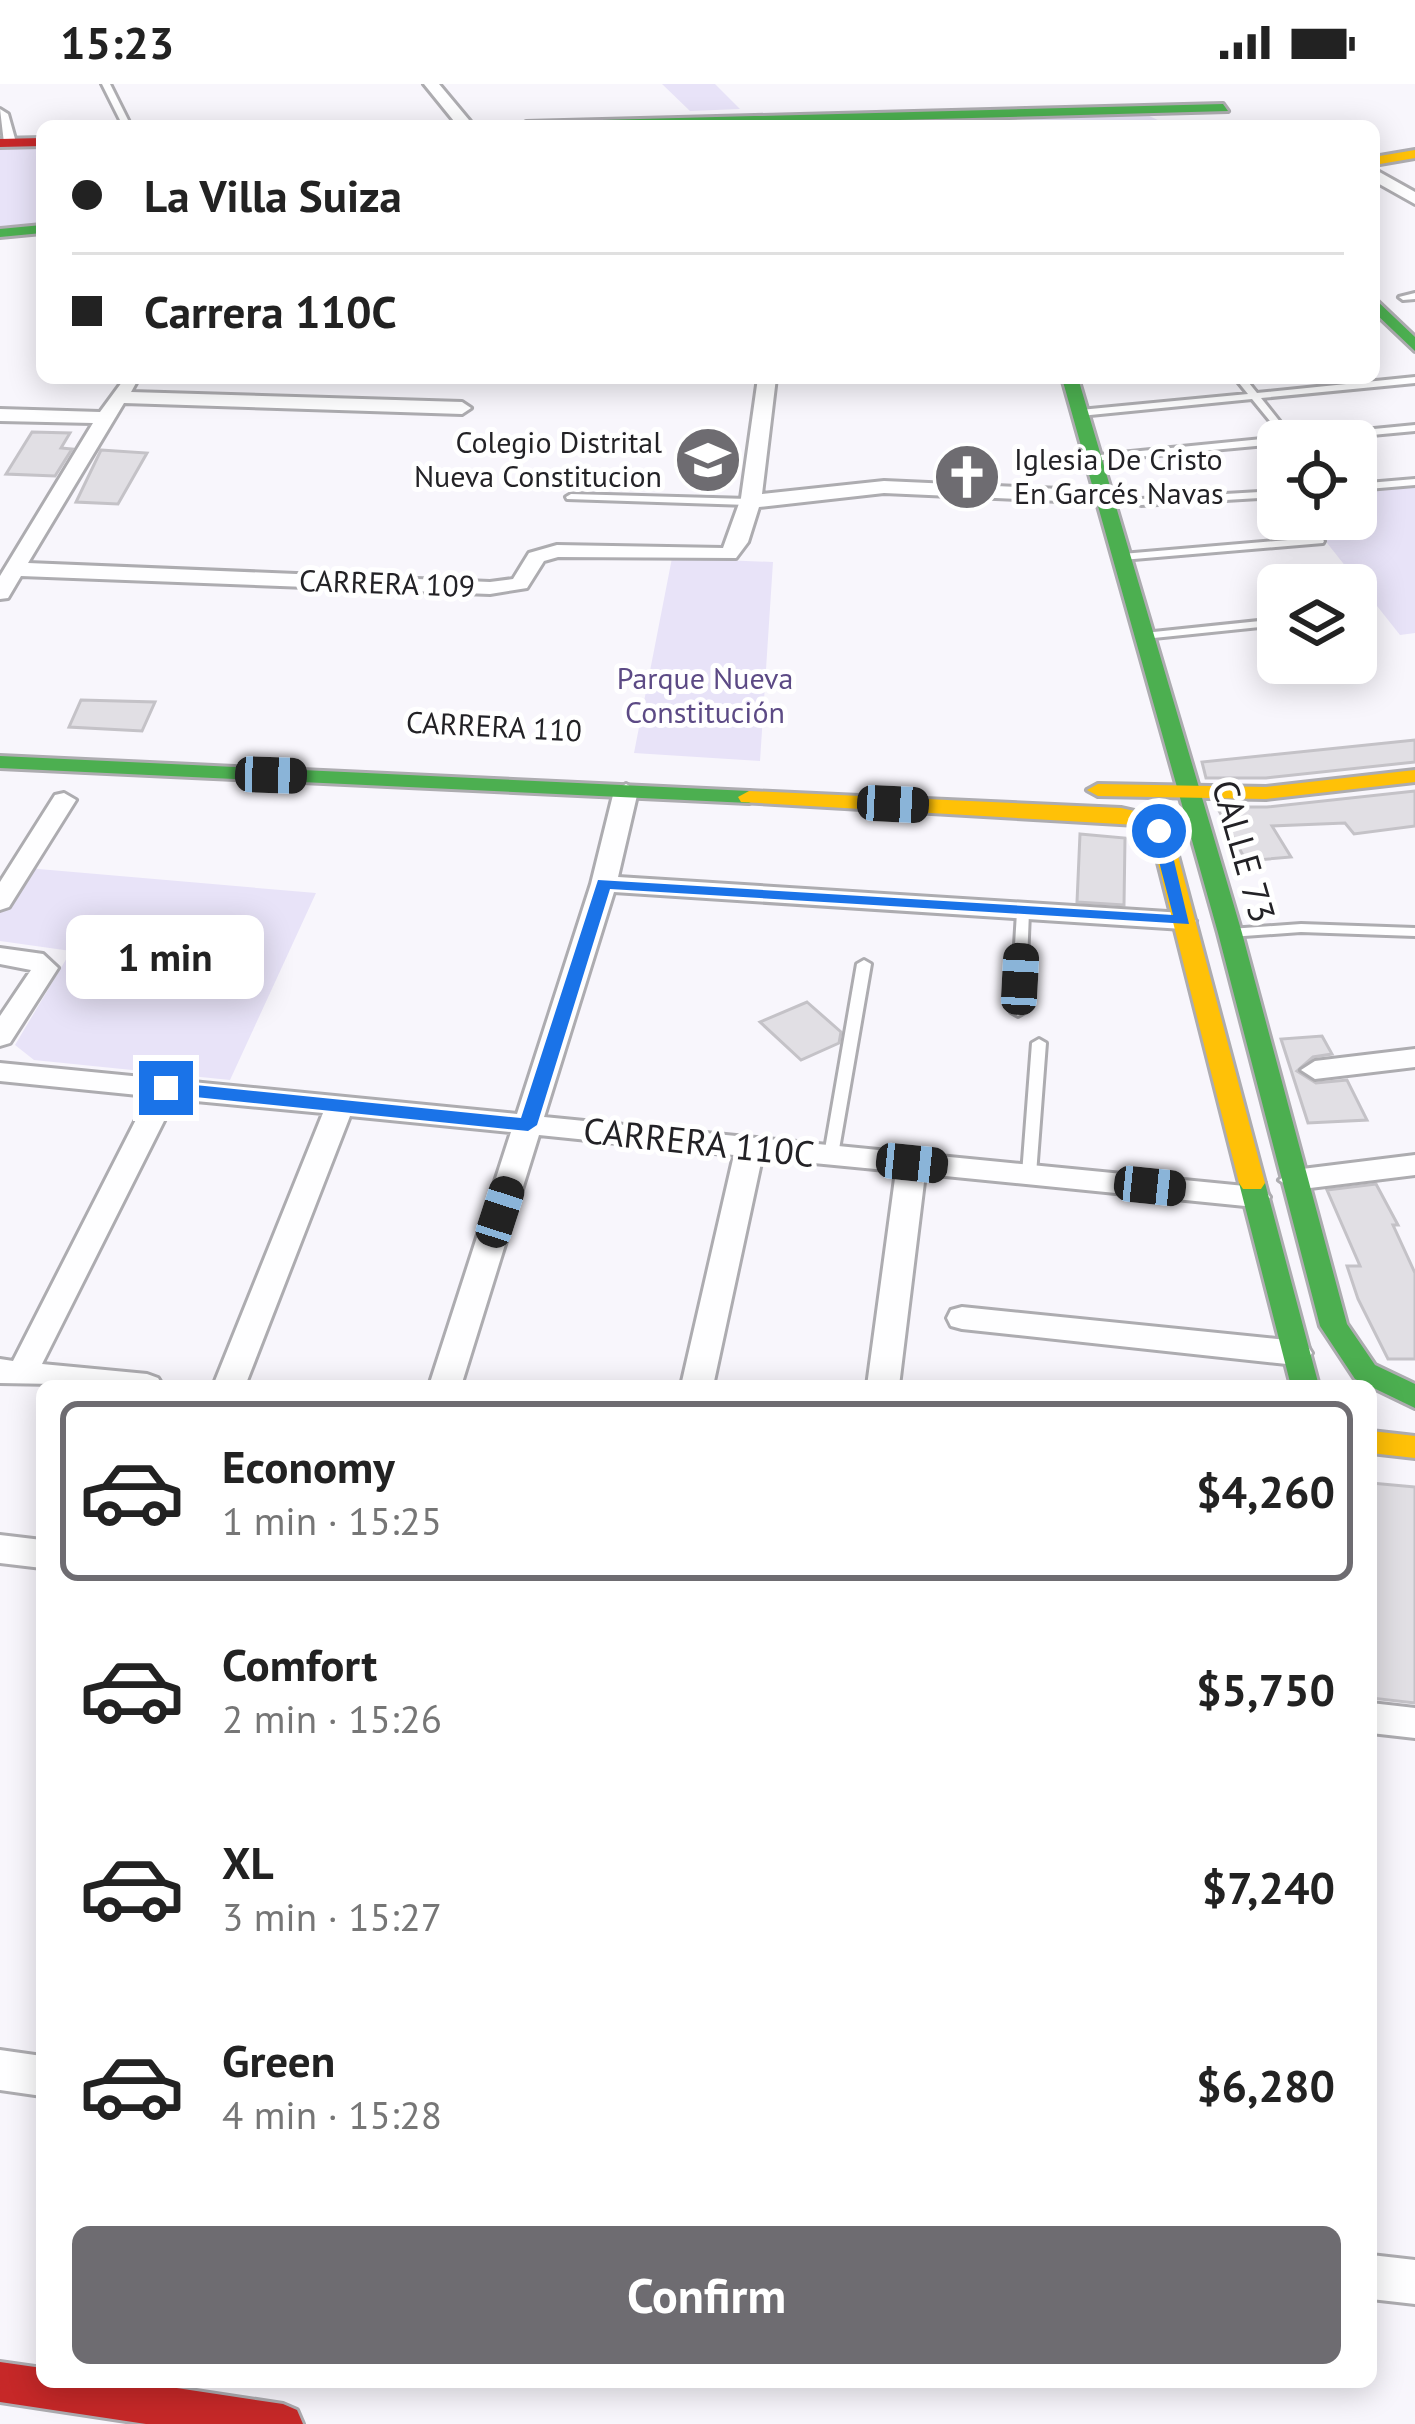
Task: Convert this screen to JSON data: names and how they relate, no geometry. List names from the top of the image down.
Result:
{
  "streets": {
    "main road": ["CARRERA 110", "CALLE 73"],
    "street": ["CARRERA 109", "CARRERA 110C"]
  },
  "crossings": [
    ["CARRERA 110", "CALLE 73"],
    ["CALLE 73", "CARRERA 110C"]
  ],
  "parks": ["Parque Nueva Constitución"],
  "places": {
    "school or university": ["Colegio Distrital Nueva Constitucion"],
    "church": ["Iglesia De Cristo En Garcés Navas"]
  },
  "page": {
    "status": "15:23",
    "banner": ["La Villa Suiza", "Carrera 110C"],
    "bubble": "1 min",
    "list": [
      {
        "name": "Economy",
        "note": "1 min · 15:25",
        "value": "$4,260"
      },
      {
        "name": "Comfort",
        "note": "2 min · 15:26",
        "value": "$5,750"
      },
      {
        "name": "XL",
        "note": "3 min · 15:27",
        "value": "$7,240"
      },
      {
        "name": "Green",
        "note": "4 min · 15:28",
        "value": "$6,280"
      }
    ],
    "buttons": "Confirm"
  }
}
